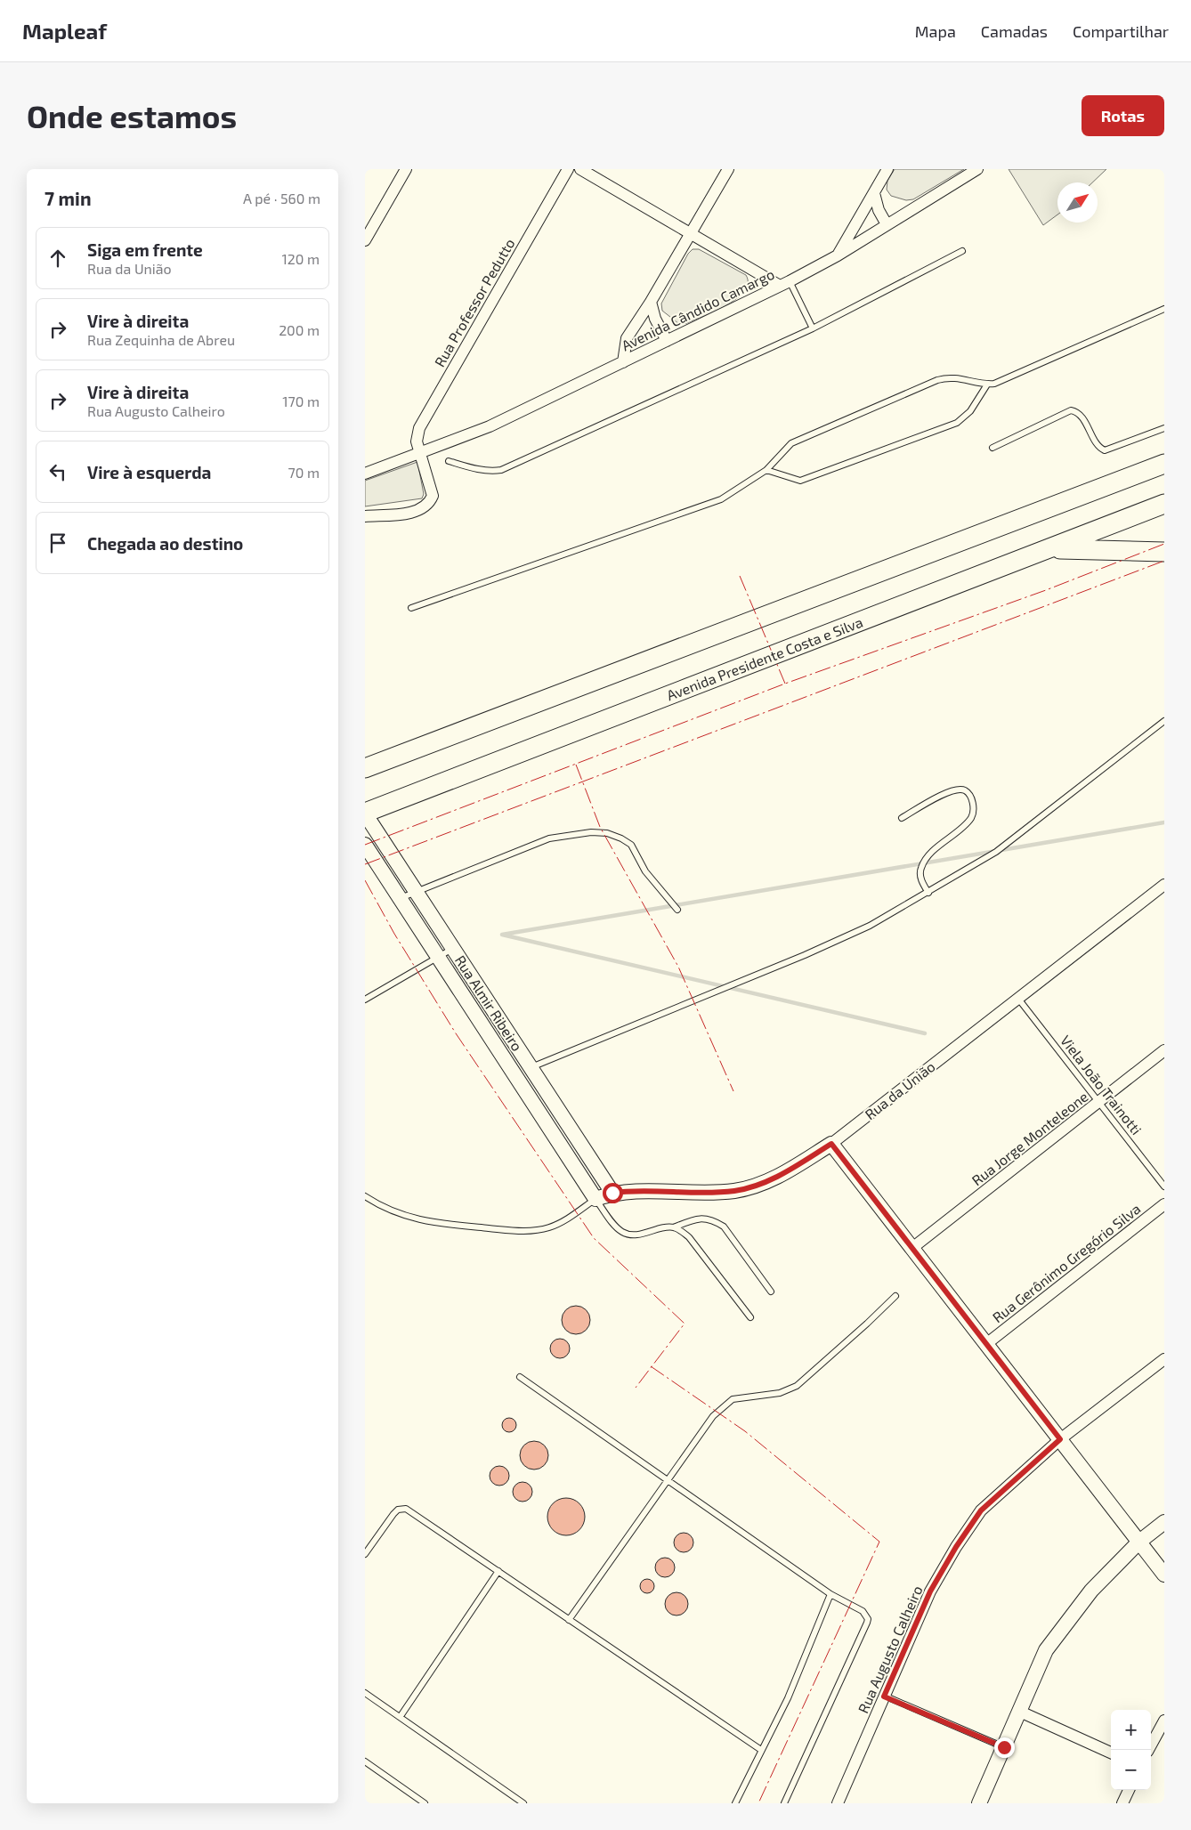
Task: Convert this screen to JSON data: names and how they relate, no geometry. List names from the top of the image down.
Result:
{
  "streets": {
    "highway": ["Avenida Presidente Costa e Silva"],
    "street": [
      "Rua Professor Pedutto",
      "Avenida Cândido Camargo",
      "Rua Almir Ribeiro",
      "Rua da União",
      "Rua Jorge Monteleone",
      "Rua Gerônimo Gregório Silva",
      "Rua Augusto Calheiro"
    ],
    "lane": ["Viela João Trainotti"]
  },
  "crossings": [
    ["Rua Professor Pedutto", "Avenida Cândido Camargo"],
    ["Avenida Presidente Costa e Silva", "Rua Almir Ribeiro"],
    ["Rua Almir Ribeiro", "Rua da União"],
    ["Viela João Trainotti", "Rua da União"],
    ["Viela João Trainotti", "Rua Jorge Monteleone"]
  ],
  "north": "top right",
  "page": {
    "header": "Mapleaf",
    "nav": ["Mapa", "Camadas", "Compartilhar"],
    "buttons": "Rotas",
    "title": "Onde estamos",
    "heading": ["7 min", "A pé · 560 m"],
    "list": [
      ["Siga em frente", "Rua da União", "120 m"],
      ["Vire à direita", "Rua Zequinha de Abreu", "200 m"],
      ["Vire à direita", "Rua Augusto Calheiro", "170 m"],
      ["Vire à esquerda", "70 m"],
      "Chegada ao destino"
    ],
    "map_buttons": ["+", "−"]
  }
}
